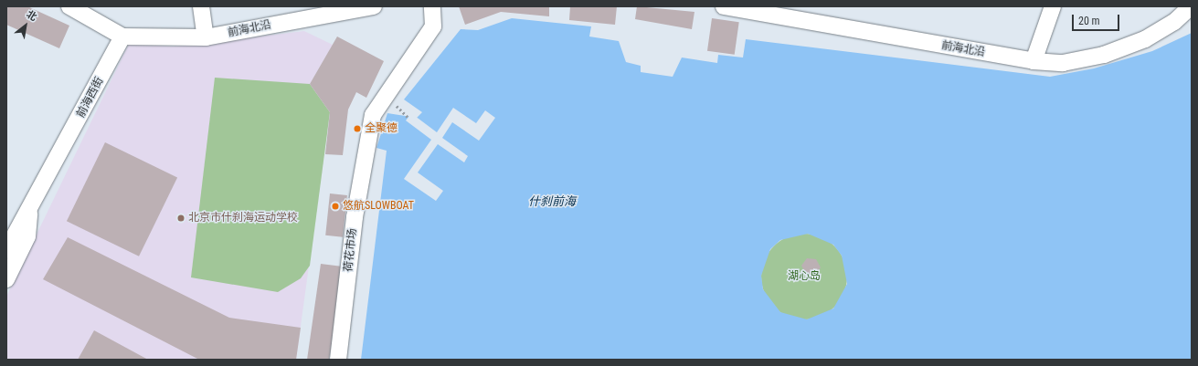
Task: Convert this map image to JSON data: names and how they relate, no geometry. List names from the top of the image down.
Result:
{
  "streets": {
    "street": ["前海北沿", "前海西街", "荷花市场"]
  },
  "crossings": [
    ["前海北沿", "前海西街"]
  ],
  "water": ["什刹前海"],
  "parks": ["湖心岛"],
  "places": ["全聚德", "悠航SLOWBOAT", "北京市什刹海运动学校"],
  "scale_bar": "20 m",
  "north": "top right"
}
